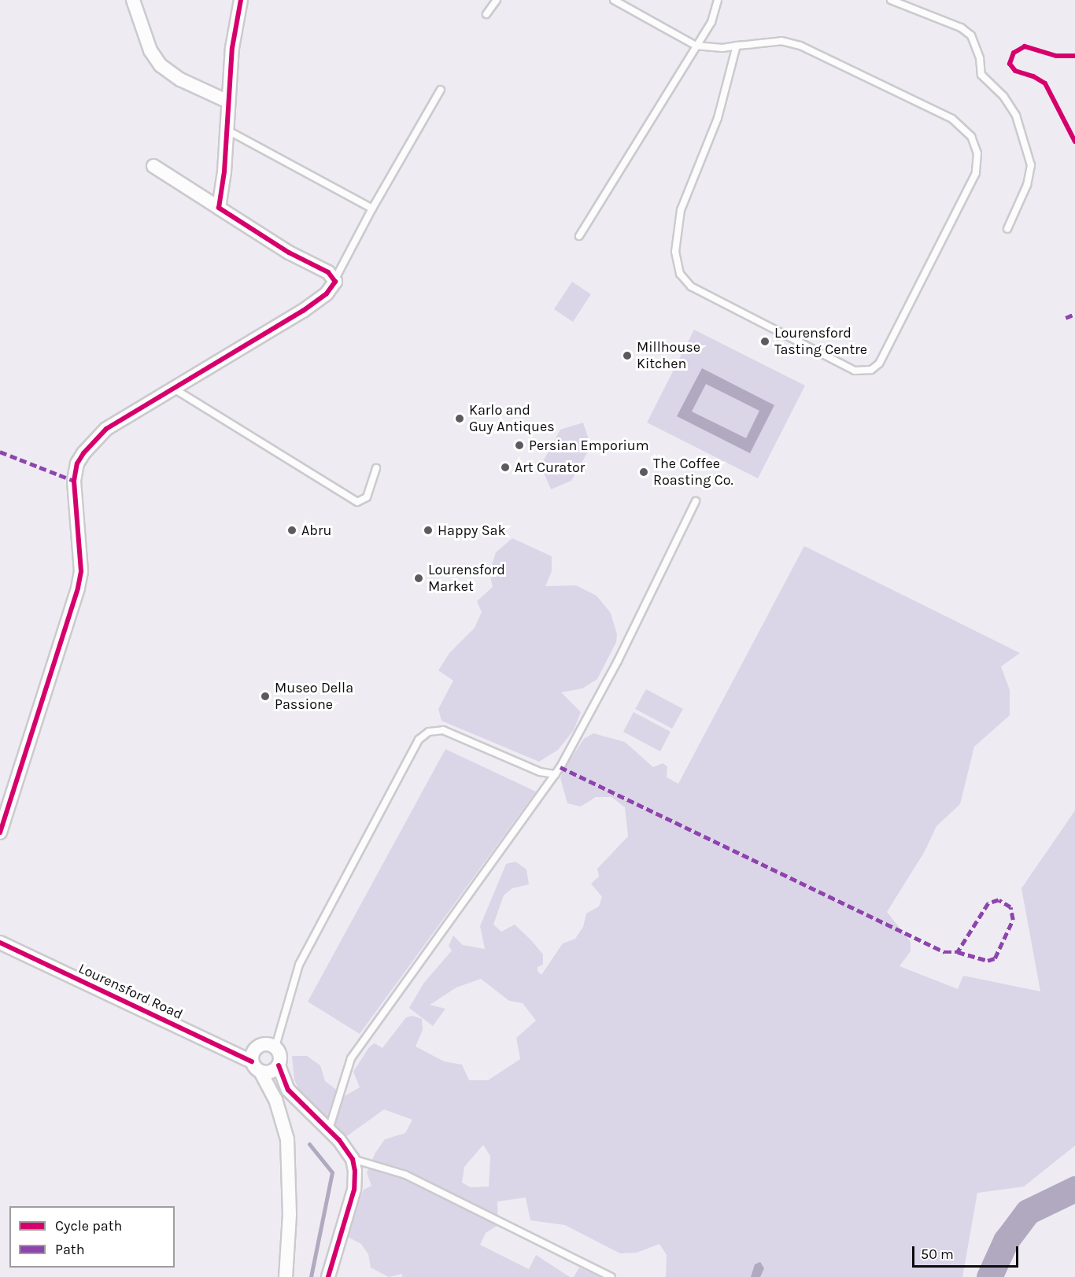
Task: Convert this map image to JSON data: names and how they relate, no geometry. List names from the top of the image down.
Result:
{
  "streets": {
    "street": ["Lourensford Road"]
  },
  "places": [
    "Lourensford Tasting Centre",
    "Millhouse Kitchen",
    "Karlo and Guy Antiques",
    "Persian Emporium",
    "Art Curator",
    "The Coffee Roasting Co.",
    "Abru",
    "Happy Sak",
    "Lourensford Market",
    "Museo Della Passione"
  ],
  "legend": ["Cycle path", "Path"],
  "scale_bar": "50 m"
}
